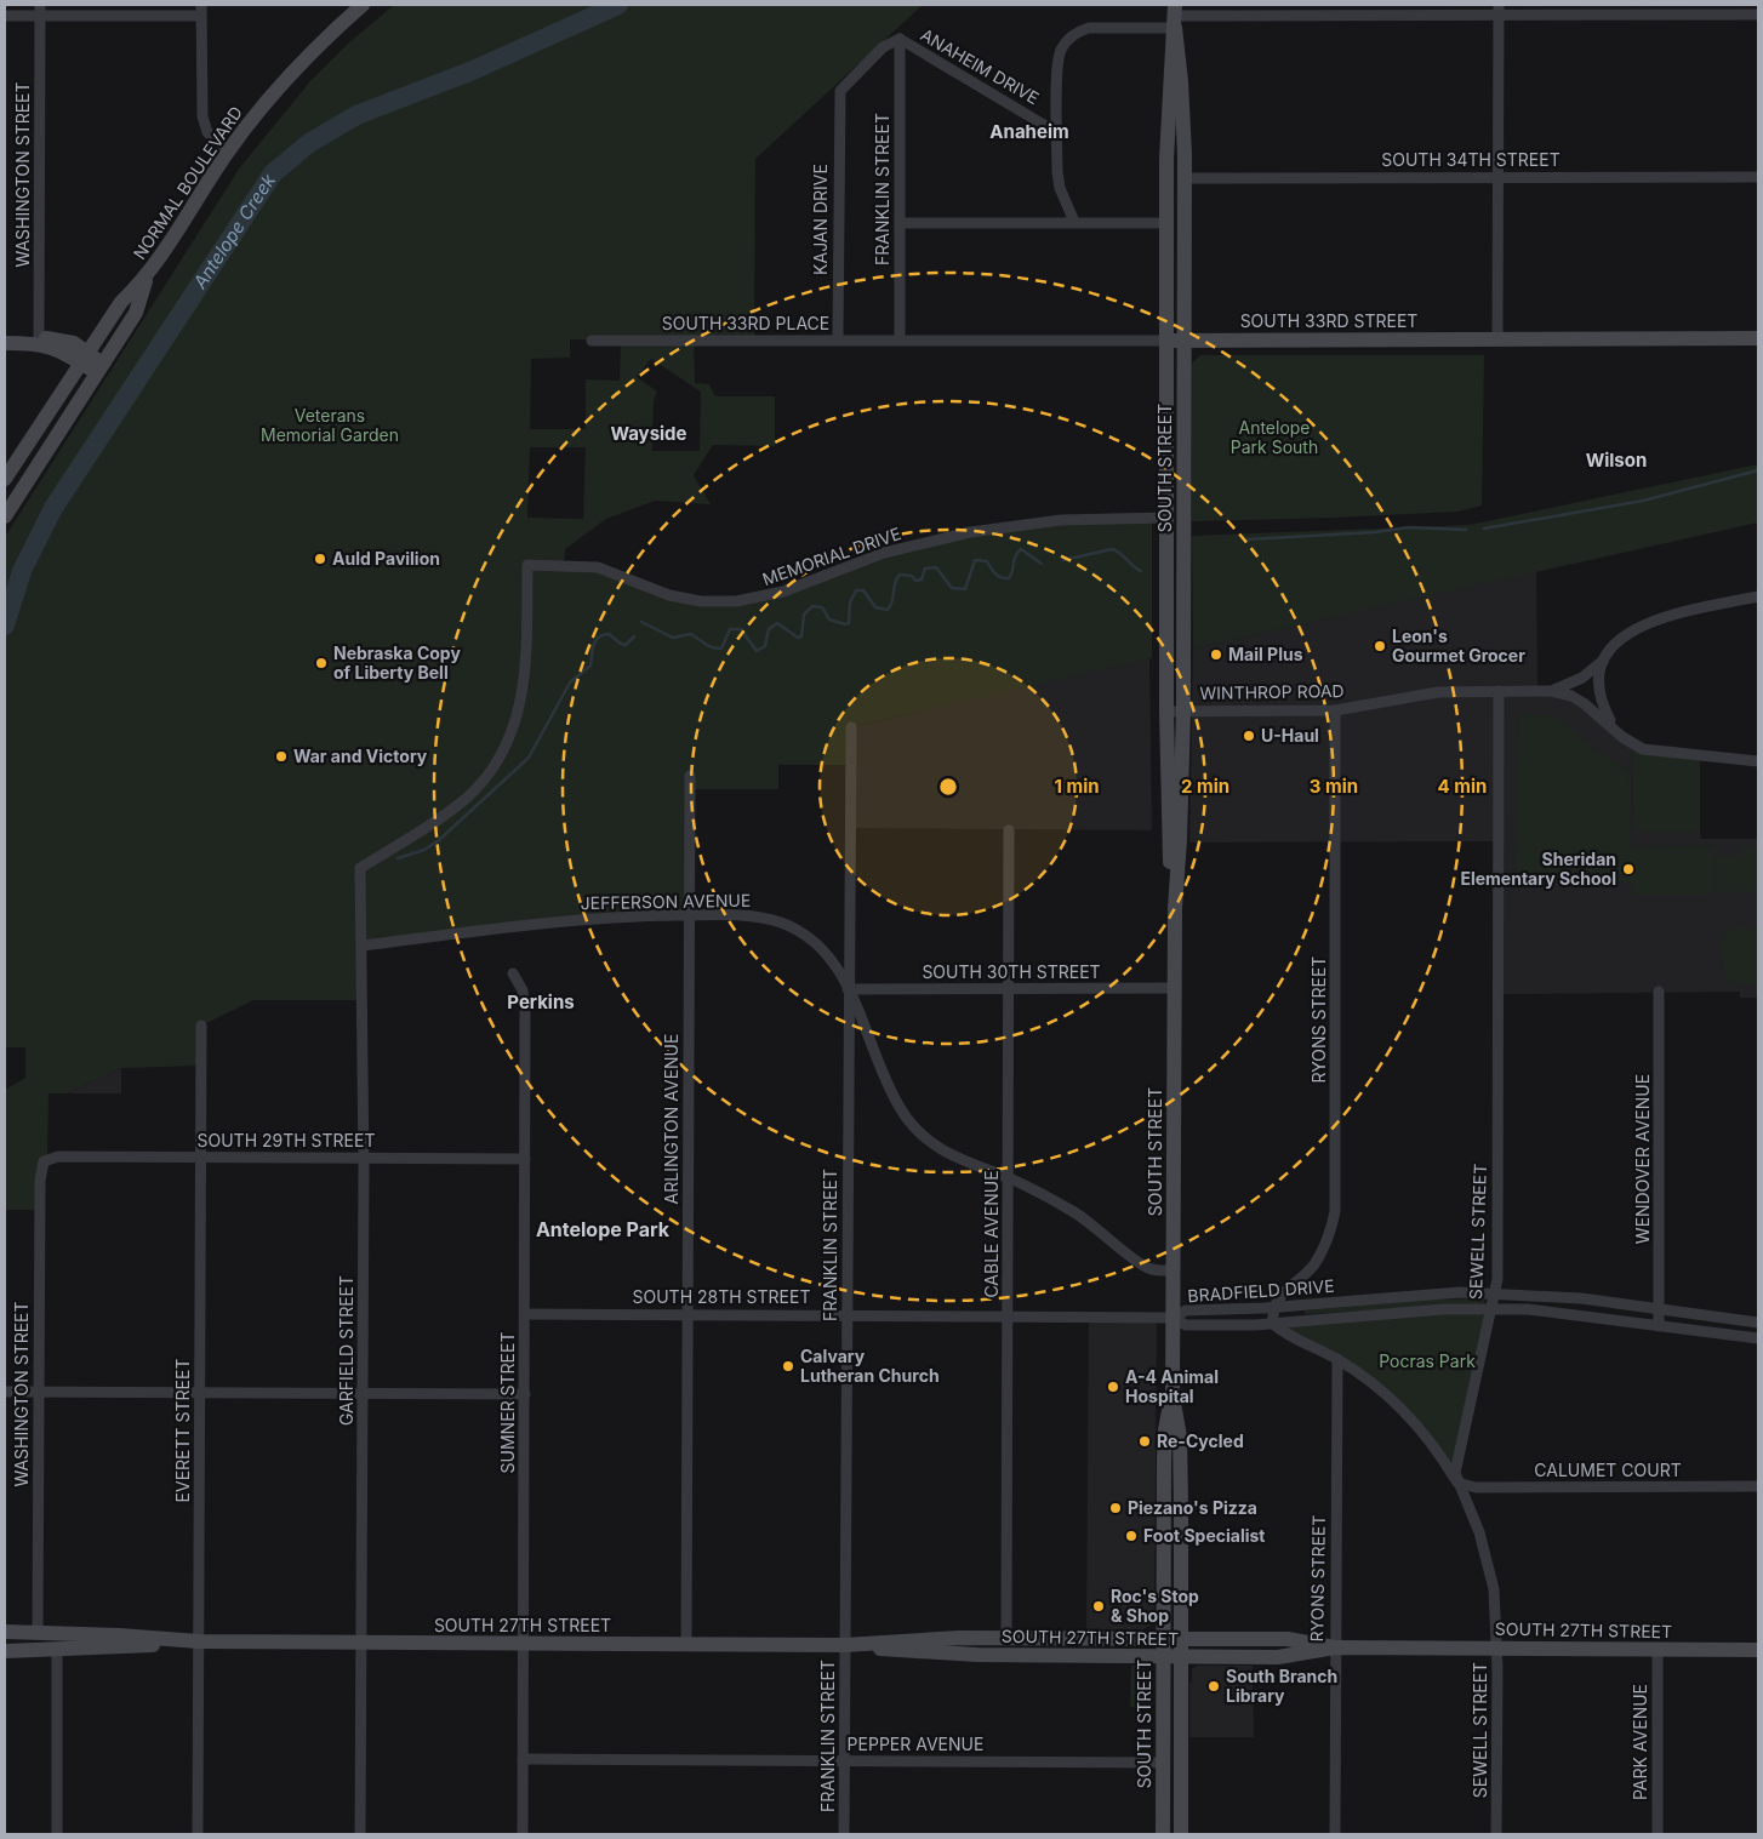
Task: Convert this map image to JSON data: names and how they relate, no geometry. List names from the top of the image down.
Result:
{
  "streets": {
    "main road": [
      "NORMAL BOULEVARD",
      "SOUTH 33RD STREET",
      "SOUTH STREET",
      "SOUTH 27TH STREET"
    ],
    "street": [
      "ANAHEIM DRIVE",
      "SOUTH 34TH STREET",
      "WASHINGTON STREET",
      "FRANKLIN STREET",
      "KAJAN DRIVE",
      "SOUTH 33RD PLACE",
      "MEMORIAL DRIVE",
      "WINTHROP ROAD",
      "JEFFERSON AVENUE",
      "SOUTH 30TH STREET",
      "RYONS STREET",
      "ARLINGTON AVENUE",
      "SOUTH 29TH STREET",
      "WENDOVER AVENUE",
      "SEWELL STREET",
      "CABLE AVENUE",
      "BRADFIELD DRIVE",
      "SOUTH 28TH STREET",
      "GARFIELD STREET",
      "SUMNER STREET",
      "EVERETT STREET",
      "CALUMET COURT",
      "PARK AVENUE",
      "PEPPER AVENUE"
    ]
  },
  "crossings": [
    ["ANAHEIM DRIVE", "FRANKLIN STREET"],
    ["ANAHEIM DRIVE", "KAJAN DRIVE"],
    ["SOUTH 34TH STREET", "SOUTH STREET"],
    ["WASHINGTON STREET", "SOUTH 29TH STREET"],
    ["WASHINGTON STREET", "SOUTH 27TH STREET"],
    ["FRANKLIN STREET", "SOUTH 33RD STREET"],
    ["FRANKLIN STREET", "SOUTH 33RD PLACE"],
    ["FRANKLIN STREET", "JEFFERSON AVENUE"],
    ["FRANKLIN STREET", "SOUTH 30TH STREET"],
    ["FRANKLIN STREET", "SOUTH 28TH STREET"],
    ["FRANKLIN STREET", "SOUTH 27TH STREET"],
    ["FRANKLIN STREET", "PEPPER AVENUE"],
    ["KAJAN DRIVE", "SOUTH 33RD PLACE"],
    ["SOUTH 33RD STREET", "SOUTH 33RD PLACE"],
    ["SOUTH 33RD STREET", "SOUTH STREET"],
    ["SOUTH STREET", "MEMORIAL DRIVE"],
    ["SOUTH STREET", "WINTHROP ROAD"],
    ["SOUTH STREET", "JEFFERSON AVENUE"],
    ["SOUTH STREET", "SOUTH 30TH STREET"],
    ["SOUTH STREET", "BRADFIELD DRIVE"],
    ["SOUTH STREET", "SOUTH 28TH STREET"],
    ["SOUTH STREET", "SOUTH 27TH STREET"],
    ["SOUTH STREET", "PEPPER AVENUE"],
    ["MEMORIAL DRIVE", "GARFIELD STREET"],
    ["WINTHROP ROAD", "RYONS STREET"],
    ["WINTHROP ROAD", "SEWELL STREET"],
    ["JEFFERSON AVENUE", "SOUTH 30TH STREET"],
    ["JEFFERSON AVENUE", "ARLINGTON AVENUE"],
    ["JEFFERSON AVENUE", "CABLE AVENUE"],
    ["JEFFERSON AVENUE", "GARFIELD STREET"],
    ["SOUTH 30TH STREET", "CABLE AVENUE"],
    ["RYONS STREET", "BRADFIELD DRIVE"],
    ["RYONS STREET", "SOUTH 27TH STREET"],
    ["ARLINGTON AVENUE", "SOUTH 28TH STREET"],
    ["ARLINGTON AVENUE", "SOUTH 27TH STREET"],
    ["SOUTH 29TH STREET", "GARFIELD STREET"],
    ["SOUTH 29TH STREET", "SUMNER STREET"],
    ["SOUTH 29TH STREET", "EVERETT STREET"],
    ["WENDOVER AVENUE", "BRADFIELD DRIVE"],
    ["SEWELL STREET", "BRADFIELD DRIVE"],
    ["SEWELL STREET", "CALUMET COURT"],
    ["SEWELL STREET", "SOUTH 27TH STREET"],
    ["CABLE AVENUE", "SOUTH 28TH STREET"],
    ["CABLE AVENUE", "SOUTH 27TH STREET"],
    ["BRADFIELD DRIVE", "SOUTH 28TH STREET"],
    ["SOUTH 28TH STREET", "SUMNER STREET"],
    ["GARFIELD STREET", "SOUTH 27TH STREET"],
    ["SUMNER STREET", "SOUTH 27TH STREET"],
    ["SUMNER STREET", "PEPPER AVENUE"],
    ["EVERETT STREET", "SOUTH 27TH STREET"],
    ["SOUTH 27TH STREET", "PARK AVENUE"]
  ],
  "districts": [
    "Anaheim",
    "Wayside",
    "Wilson",
    "Perkins",
    "Antelope Park"
  ],
  "water": ["Antelope Creek"],
  "parks": ["Veterans Memorial Garden", "Antelope Park South", "Pocras Park"],
  "places": [
    "Auld Pavilion",
    "Leon's Gourmet Grocer",
    "Mail Plus",
    "Nebraska Copy of Liberty Bell",
    "U-Haul",
    "War and Victory",
    "Sheridan Elementary School",
    "Calvary Lutheran Church",
    "A-4 Animal Hospital",
    "Re-Cycled",
    "Piezano's Pizza",
    "Foot Specialist",
    "Roc's Stop & Shop",
    "South Branch Library"
  ],
  "rings": [
    "1 min",
    "2 min",
    "3 min",
    "4 min"
  ]
}
